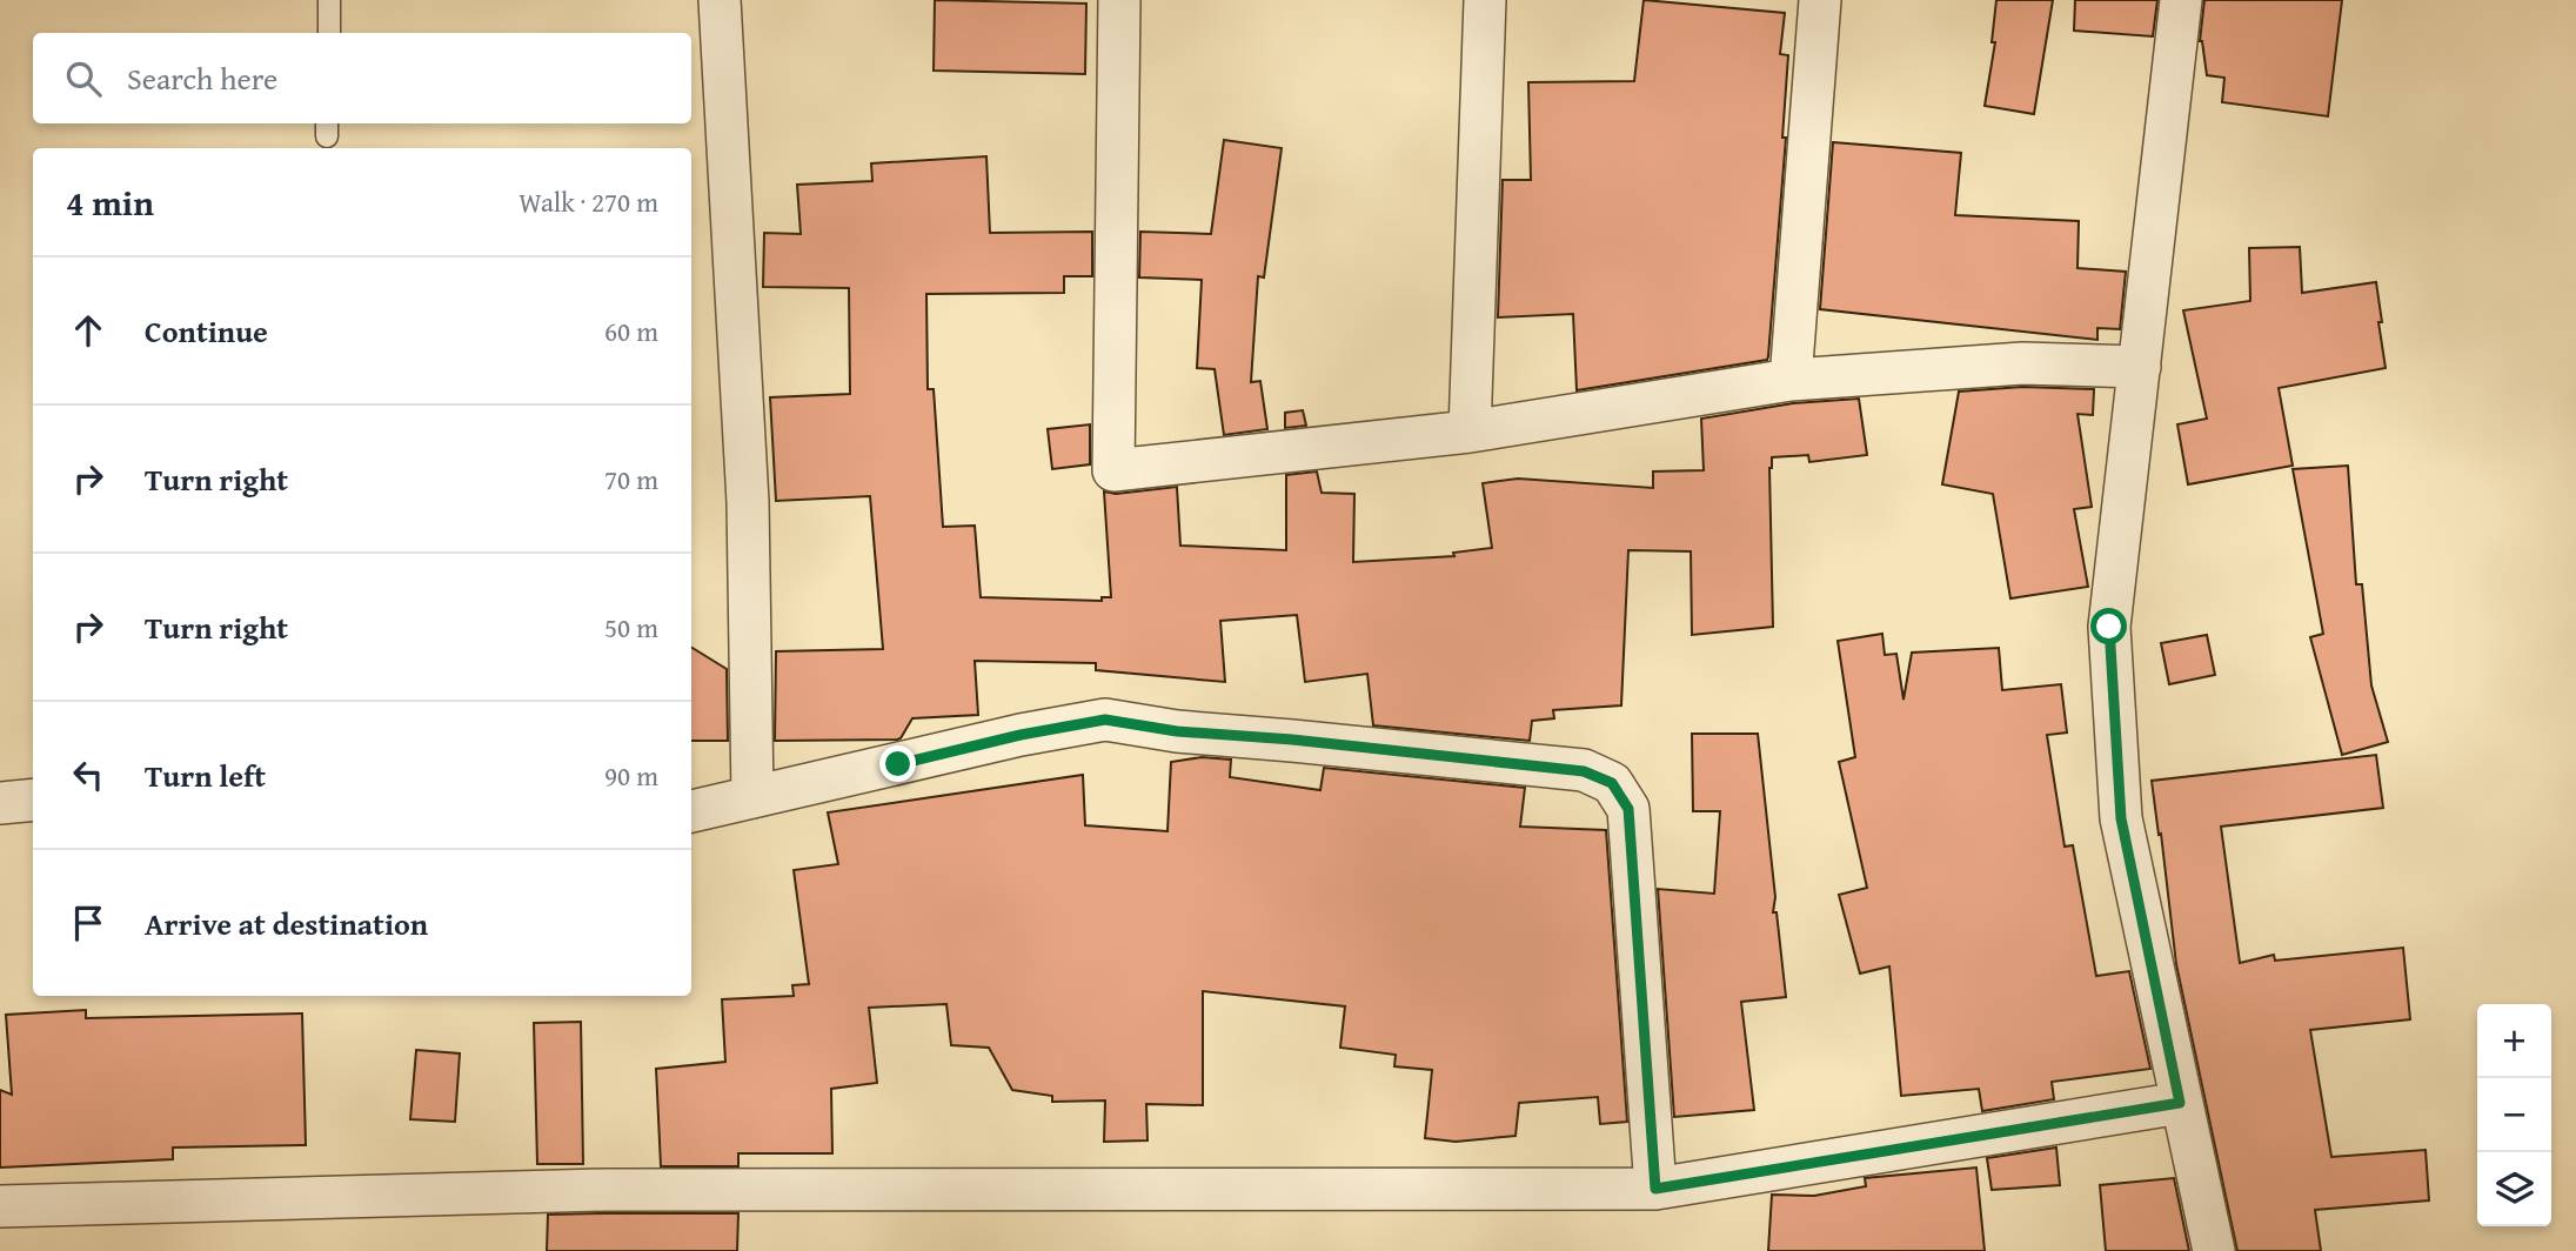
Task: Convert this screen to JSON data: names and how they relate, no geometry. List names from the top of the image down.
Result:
{
  "page": {
    "search": "Search here",
    "heading": ["4 min", "Walk · 270 m"],
    "list": [
      ["Continue", "60 m"],
      ["Turn right", "70 m"],
      ["Turn right", "50 m"],
      ["Turn left", "90 m"],
      "Arrive at destination"
    ],
    "map_buttons": ["+", "−"]
  }
}
